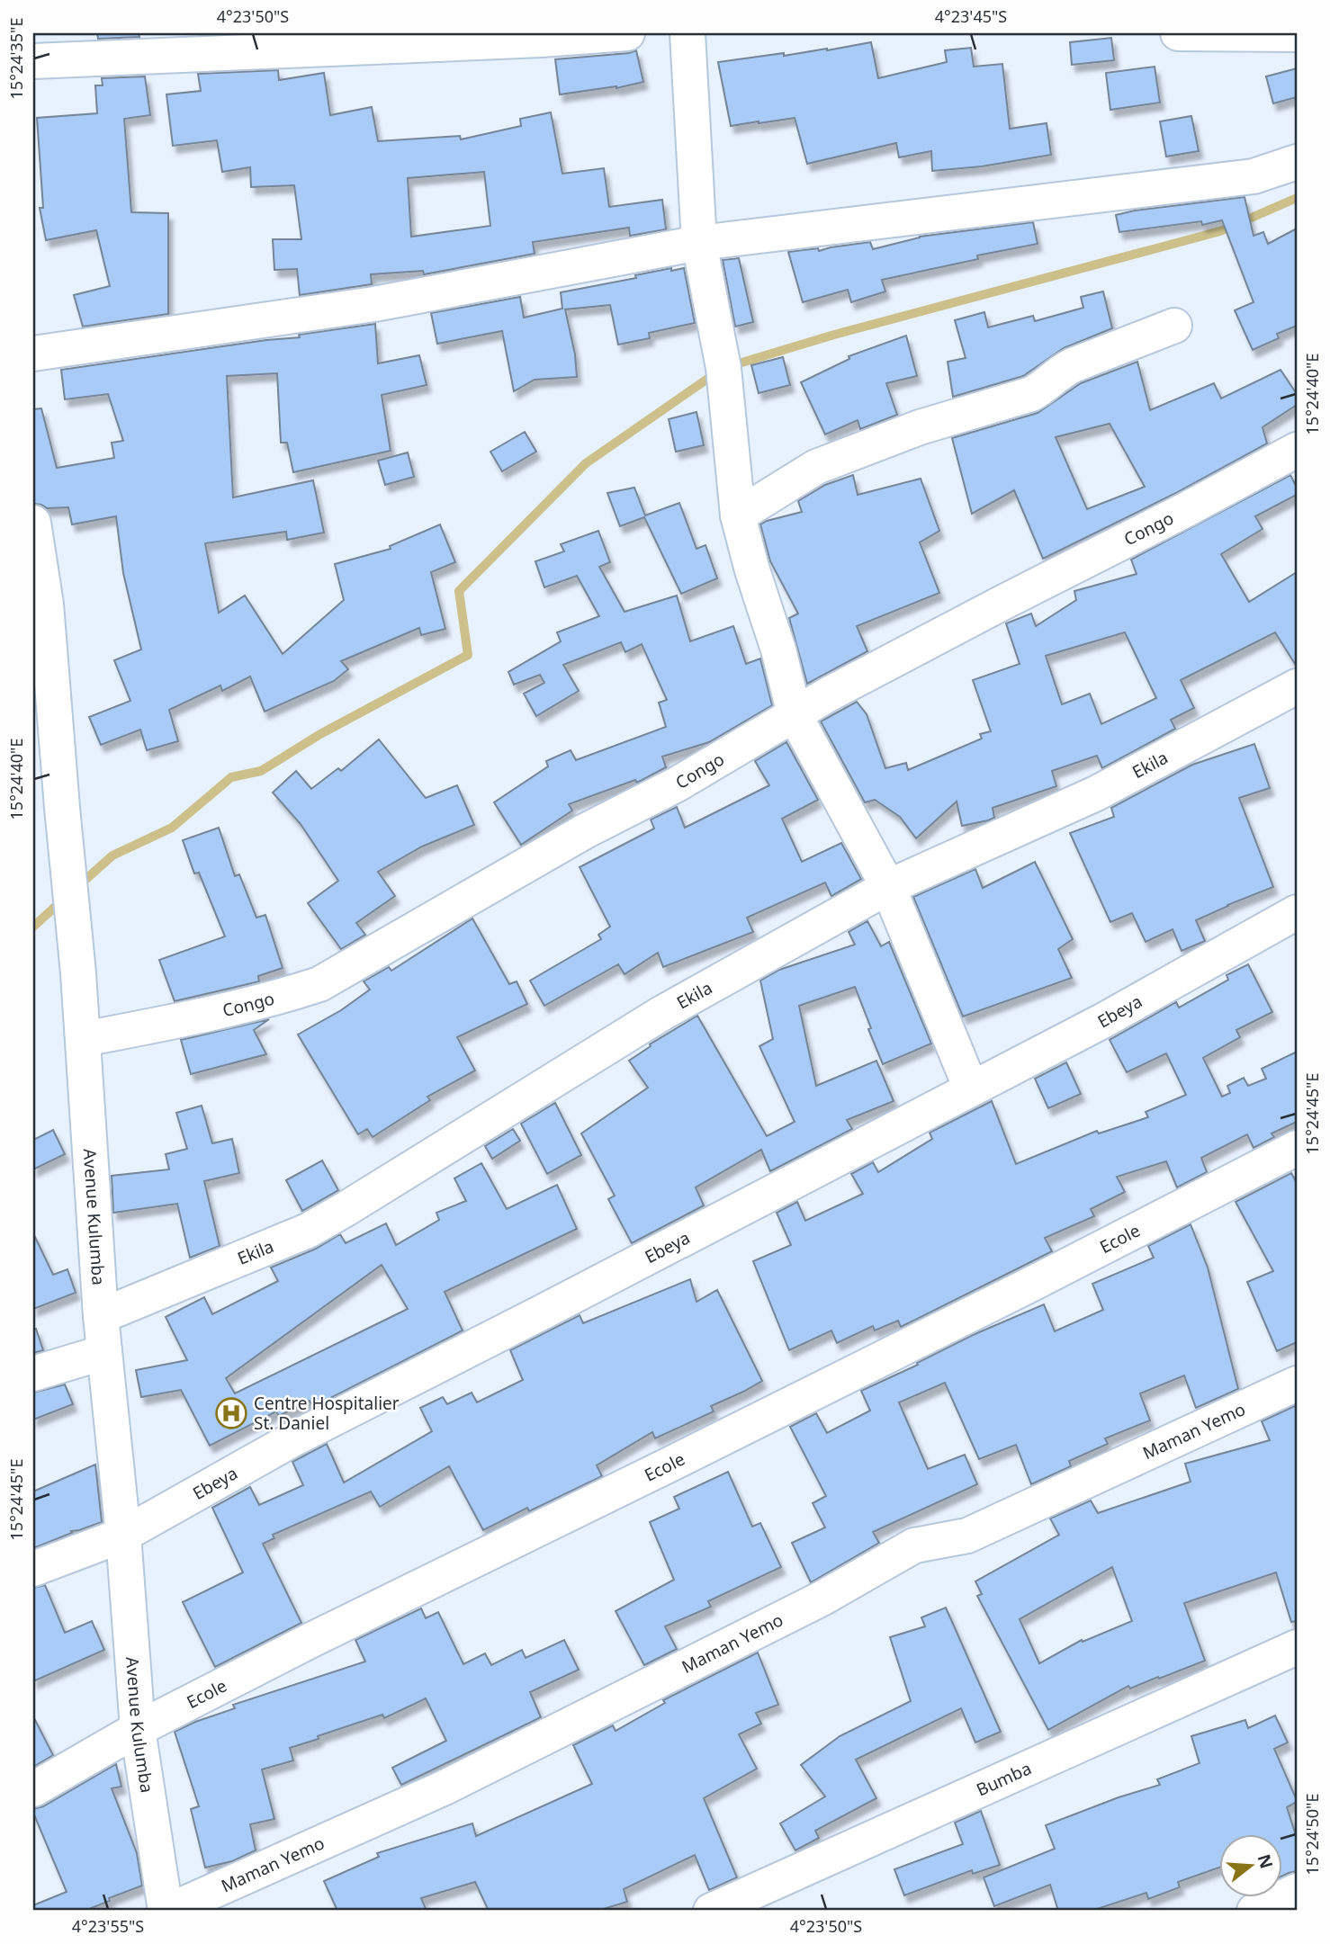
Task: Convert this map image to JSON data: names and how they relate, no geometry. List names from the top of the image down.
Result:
{
  "streets": {
    "street": [
      "Congo",
      "Ekila",
      "Ebeya",
      "Avenue Kulumba",
      "Ecole",
      "Maman Yemo",
      "Bumba"
    ]
  },
  "crossings": [
    ["Congo", "Avenue Kulumba"],
    ["Ekila", "Avenue Kulumba"],
    ["Ebeya", "Avenue Kulumba"],
    ["Avenue Kulumba", "Ecole"],
    ["Avenue Kulumba", "Maman Yemo"]
  ],
  "places": {
    "hospital": ["Centre Hospitalier St. Daniel"]
  },
  "north": "right",
  "coordinates": [
    "4°23'50\"S",
    "4°23'45\"S",
    "15°24'35\"E",
    "15°24'40\"E",
    "15°24'45\"E",
    "15°24'50\"E",
    "4°23'55\"S"
  ]
}
